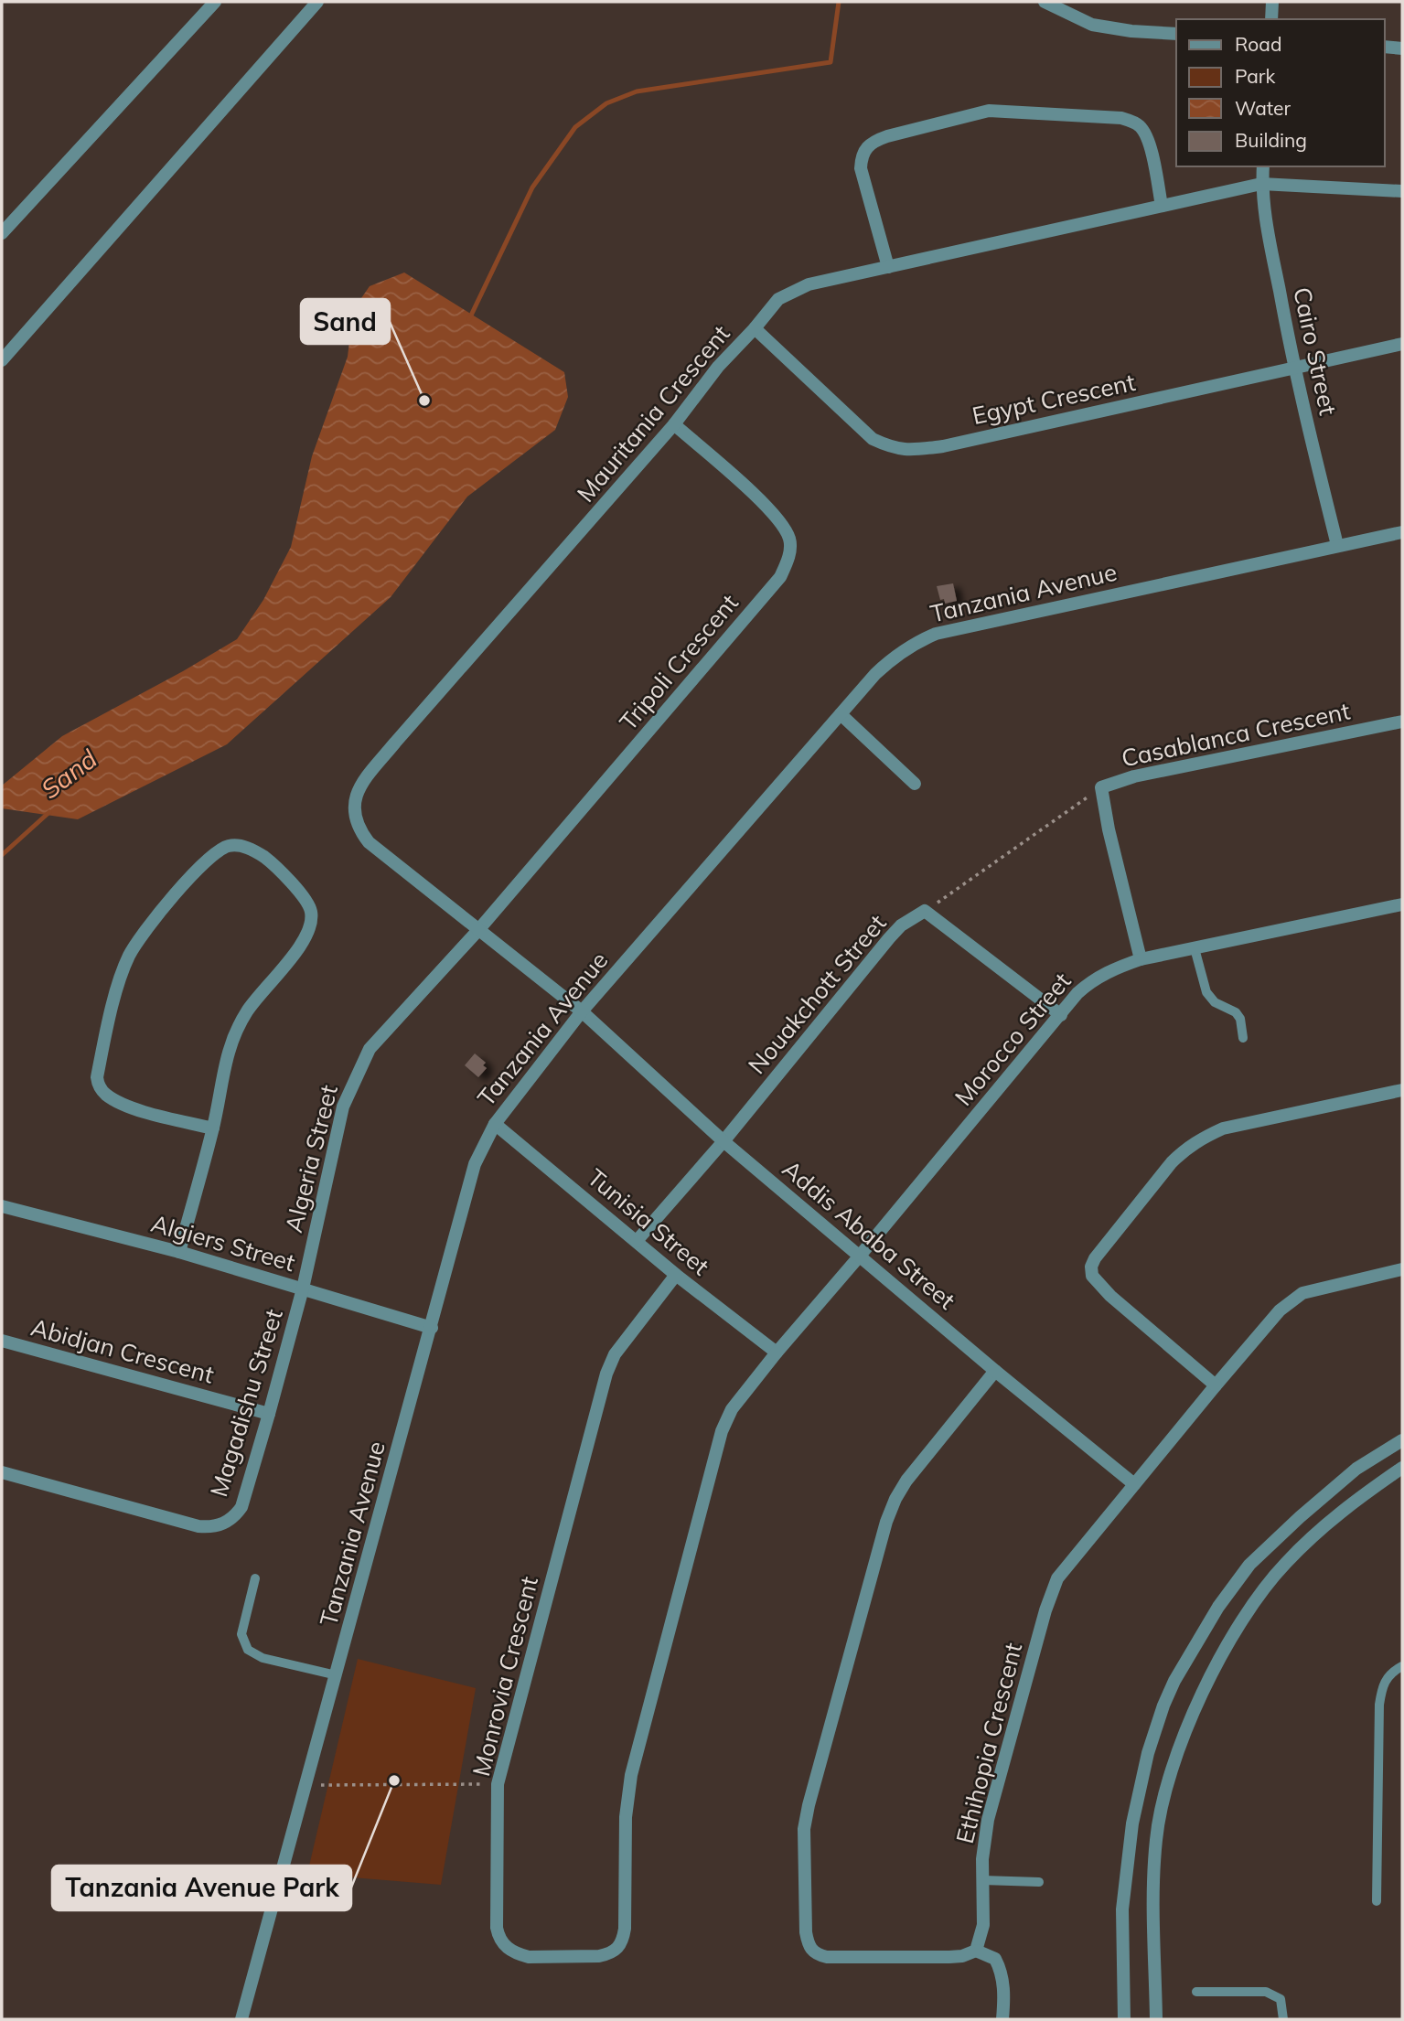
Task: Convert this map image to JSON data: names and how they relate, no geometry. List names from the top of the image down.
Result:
{
  "streets": {
    "street": [
      "Cairo Street",
      "Egypt Crescent",
      "Mauritania Crescent",
      "Tanzania Avenue",
      "Tripoli Crescent",
      "Casablanca Crescent",
      "Nouakchott Street",
      "Morocco Street",
      "Algeria Street",
      "Tunisia Street",
      "Addis Ababa Street",
      "Algiers Street",
      "Abidjan Crescent",
      "Magadishu Street",
      "Monrovia Crescent",
      "Ethihopia Crescent"
    ]
  },
  "crossings": [
    ["Cairo Street", "Egypt Crescent"],
    ["Cairo Street", "Mauritania Crescent"],
    ["Cairo Street", "Tanzania Avenue"],
    ["Egypt Crescent", "Mauritania Crescent"],
    ["Mauritania Crescent", "Tanzania Avenue"],
    ["Mauritania Crescent", "Tripoli Crescent"],
    ["Mauritania Crescent", "Algeria Street"],
    ["Mauritania Crescent", "Addis Ababa Street"],
    ["Tanzania Avenue", "Tunisia Street"],
    ["Tanzania Avenue", "Addis Ababa Street"],
    ["Tanzania Avenue", "Algiers Street"],
    ["Tripoli Crescent", "Algeria Street"],
    ["Casablanca Crescent", "Morocco Street"],
    ["Nouakchott Street", "Tunisia Street"],
    ["Nouakchott Street", "Addis Ababa Street"],
    ["Morocco Street", "Tunisia Street"],
    ["Morocco Street", "Addis Ababa Street"],
    ["Morocco Street", "Monrovia Crescent"],
    ["Algeria Street", "Algiers Street"],
    ["Algeria Street", "Magadishu Street"],
    ["Tunisia Street", "Monrovia Crescent"],
    ["Addis Ababa Street", "Ethihopia Crescent"],
    ["Algiers Street", "Magadishu Street"],
    ["Abidjan Crescent", "Magadishu Street"]
  ],
  "water": ["Sand"],
  "places": ["Sand", "Tanzania Avenue Park"],
  "legend": [
    "Road",
    "Park",
    "Water",
    "Building"
  ]
}
